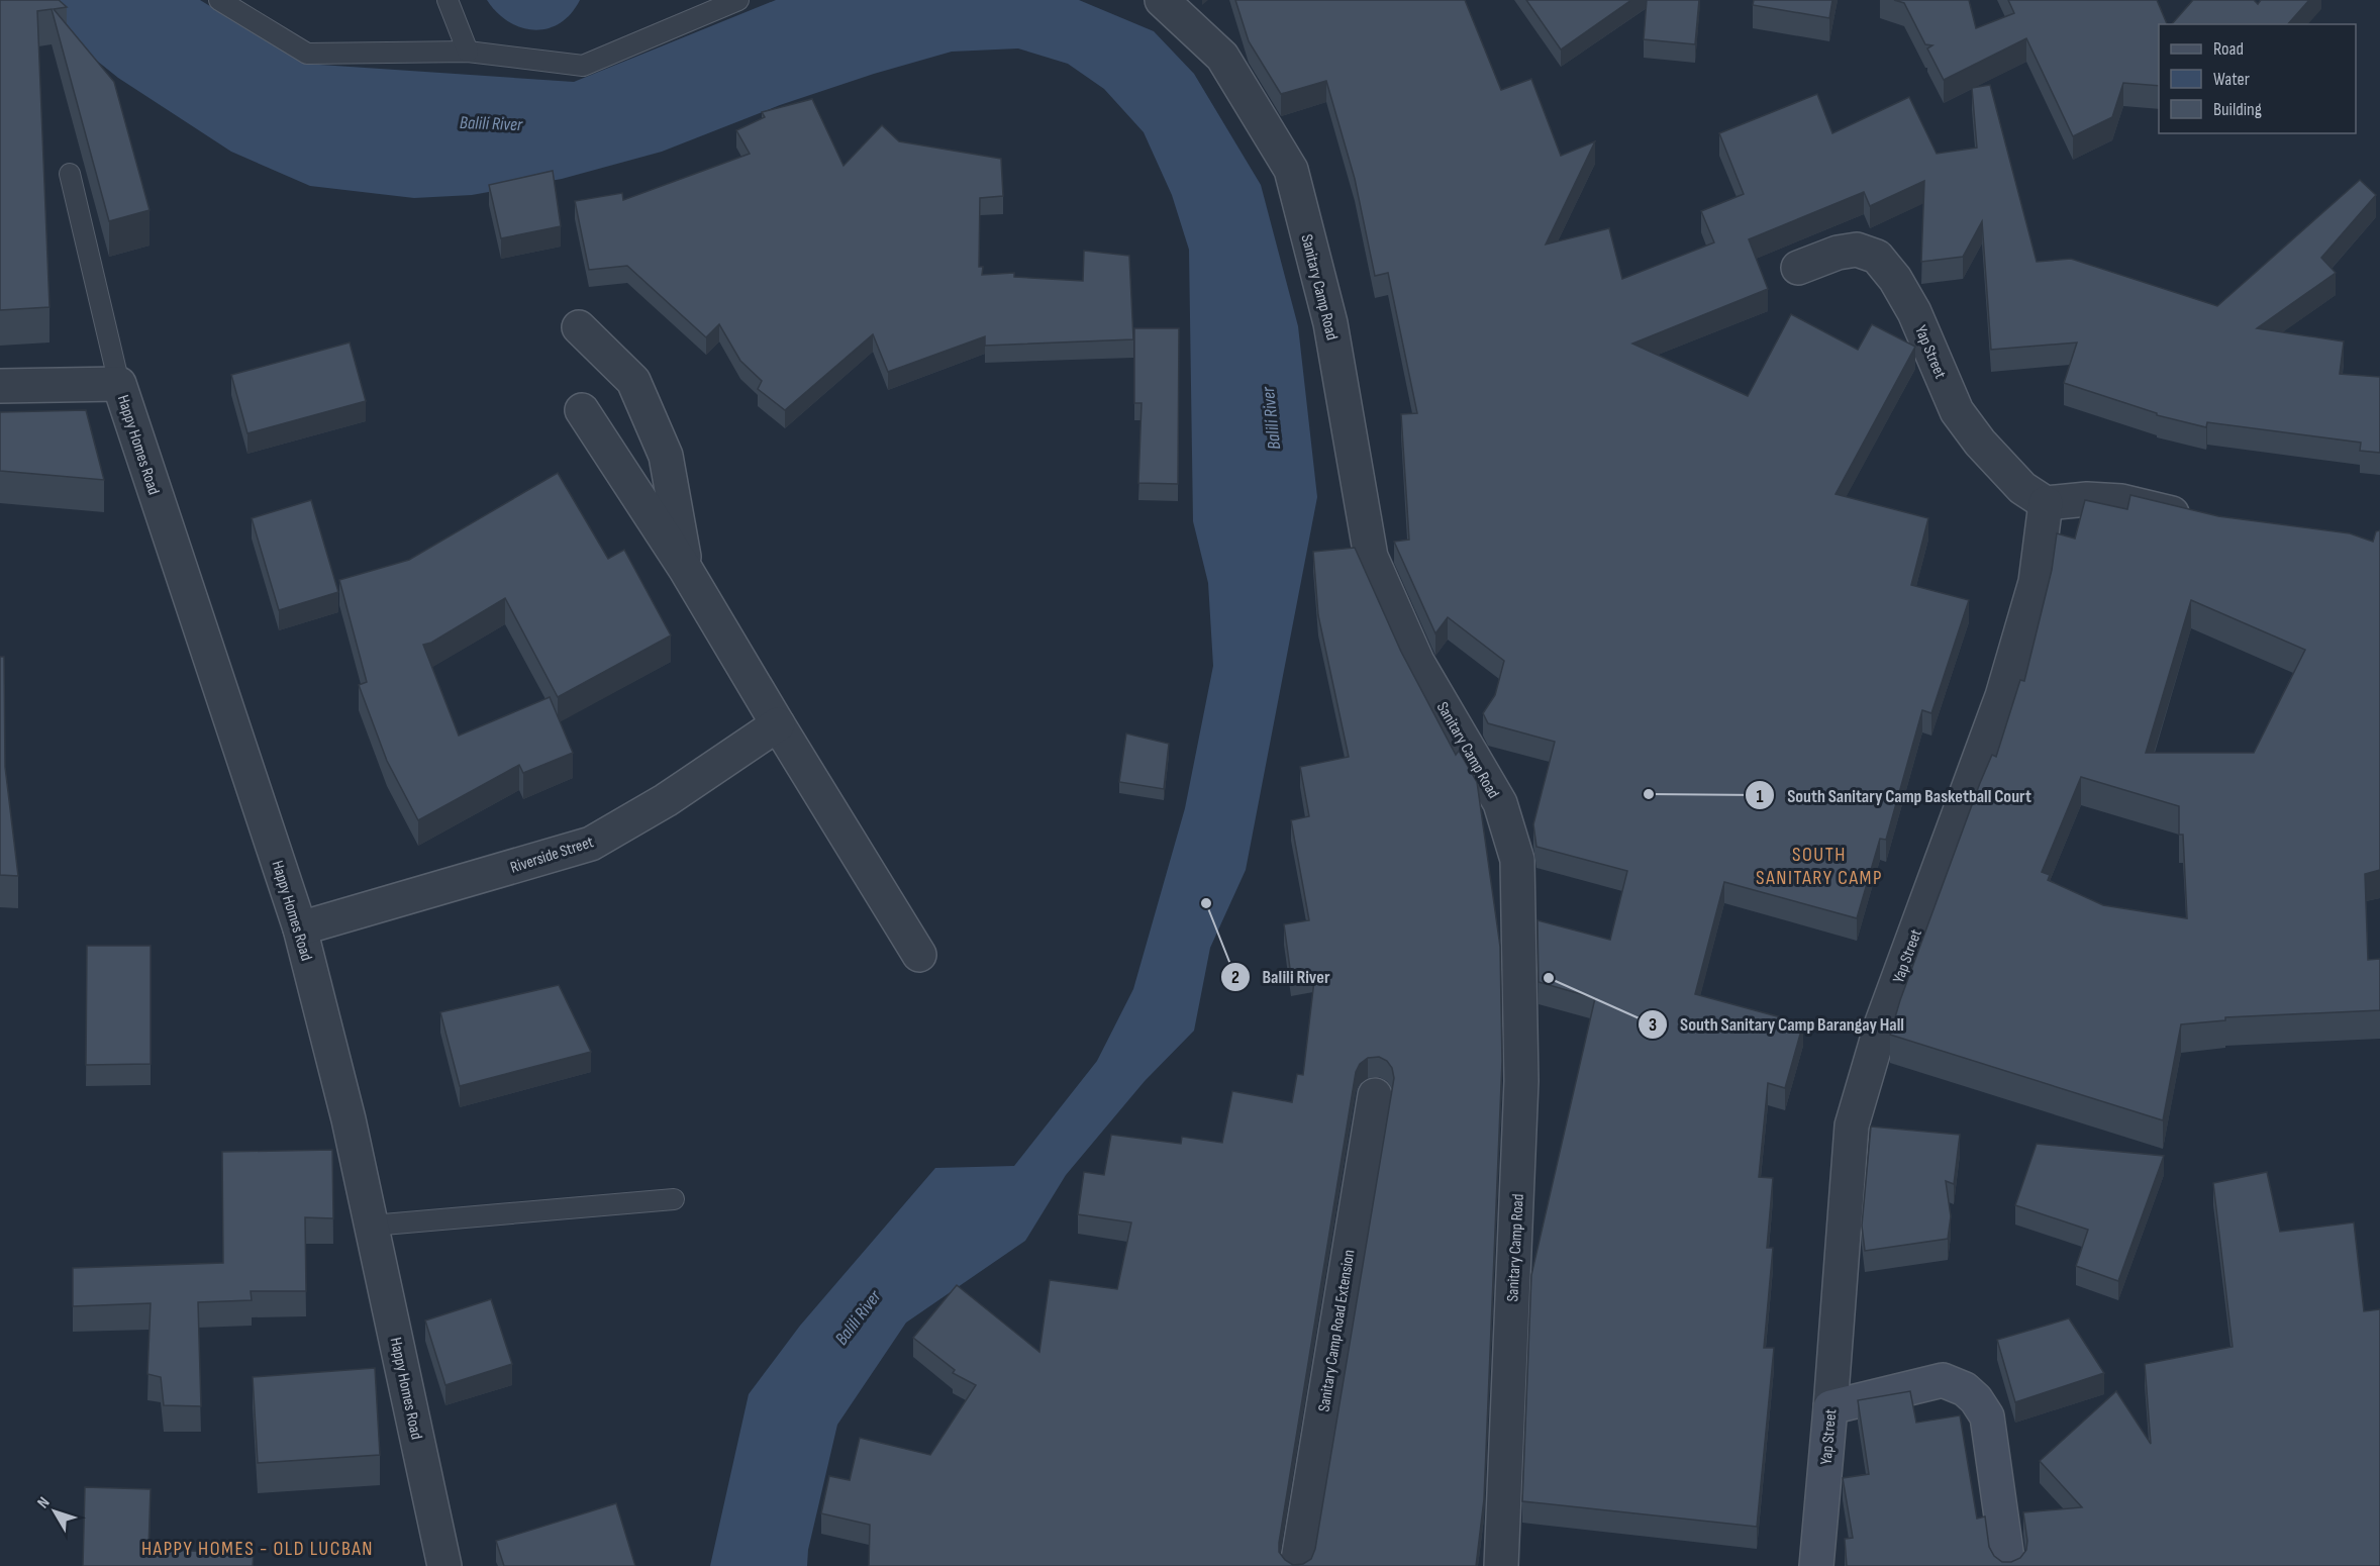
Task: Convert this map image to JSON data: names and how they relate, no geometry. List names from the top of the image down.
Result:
{
  "streets": {
    "street": [
      "Sanitary Camp Road",
      "Yap Street",
      "Happy Homes Road",
      "Riverside Street",
      "Sanitary Camp Road Extension"
    ]
  },
  "crossings": [
    ["Happy Homes Road", "Riverside Street"]
  ],
  "districts": ["SOUTH SANITARY CAMP", "HAPPY HOMES - OLD LUCBAN"],
  "water": ["Balili River"],
  "places": ["South Sanitary Camp Basketball Court", "Balili River", "South Sanitary Camp Barangay Hall"],
  "legend": ["Road", "Water", "Building"],
  "north": "top left"
}
